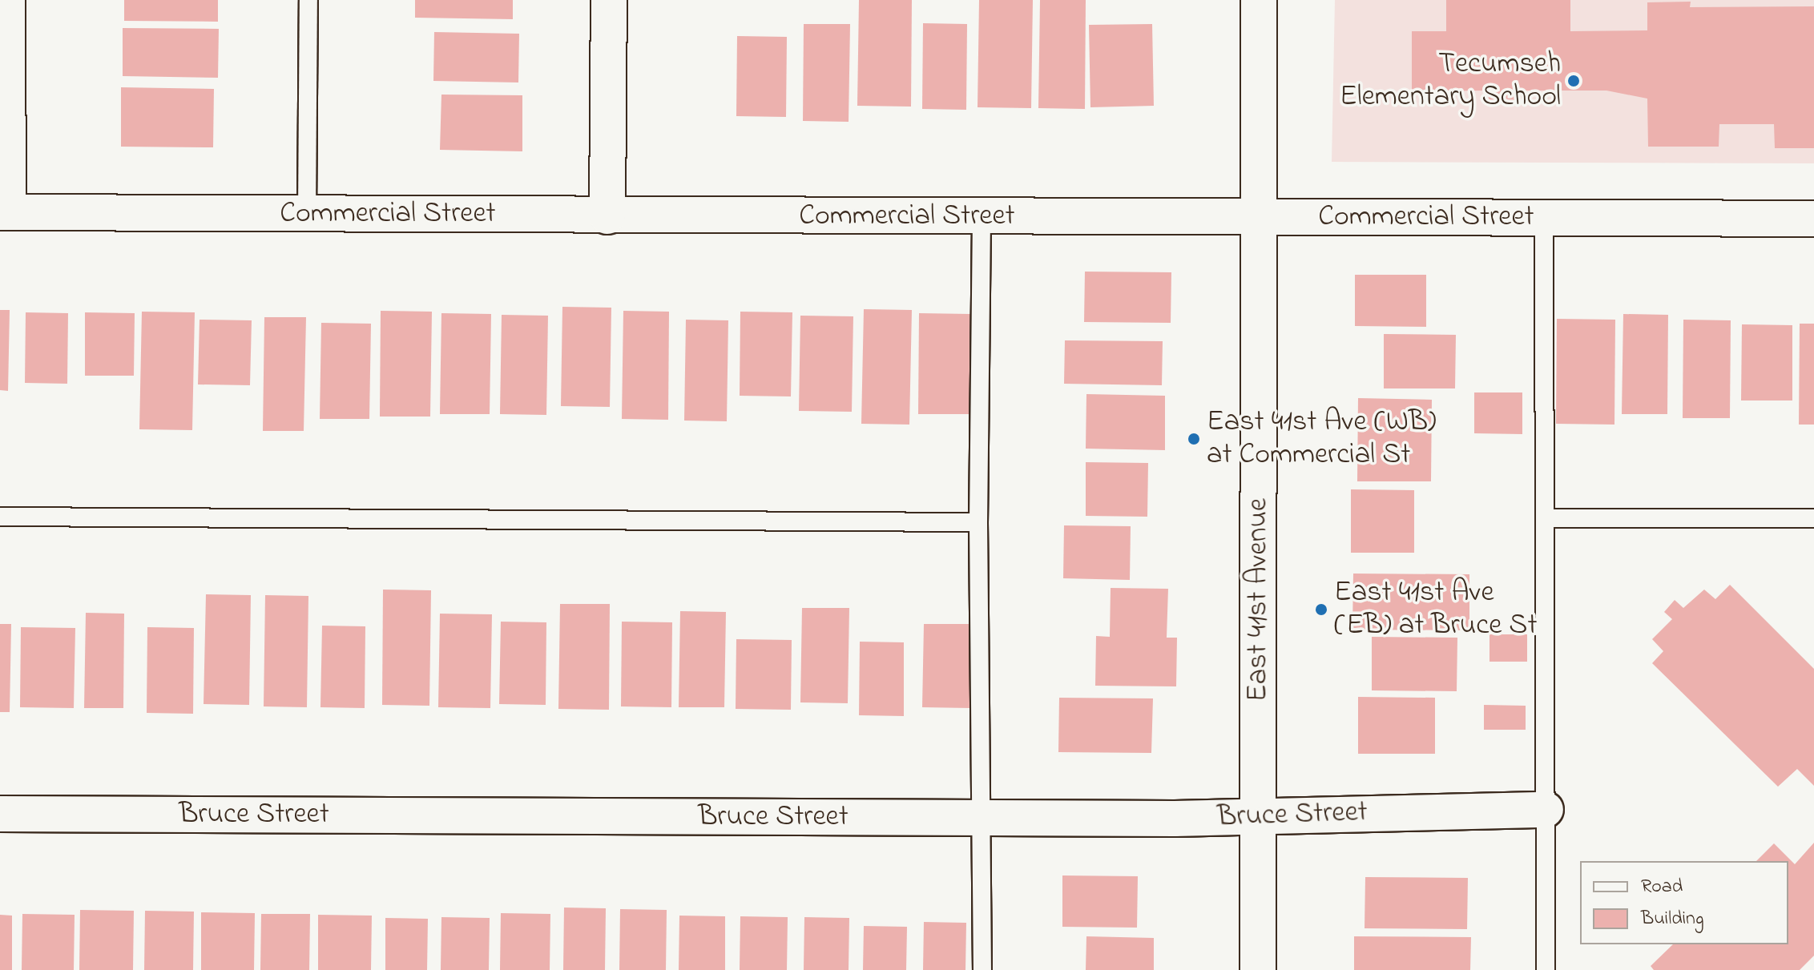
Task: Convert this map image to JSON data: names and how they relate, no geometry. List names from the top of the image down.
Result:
{
  "streets": {
    "street": ["Commercial Street", "East 41st Avenue", "Bruce Street"]
  },
  "crossings": [
    ["Commercial Street", "East 41st Avenue"],
    ["East 41st Avenue", "Bruce Street"]
  ],
  "places": ["Tecumseh Elementary School", "East 41st Ave (WB) at Commercial St", "East 41st Ave (EB) at Bruce St"],
  "legend": ["Road", "Building"]
}
